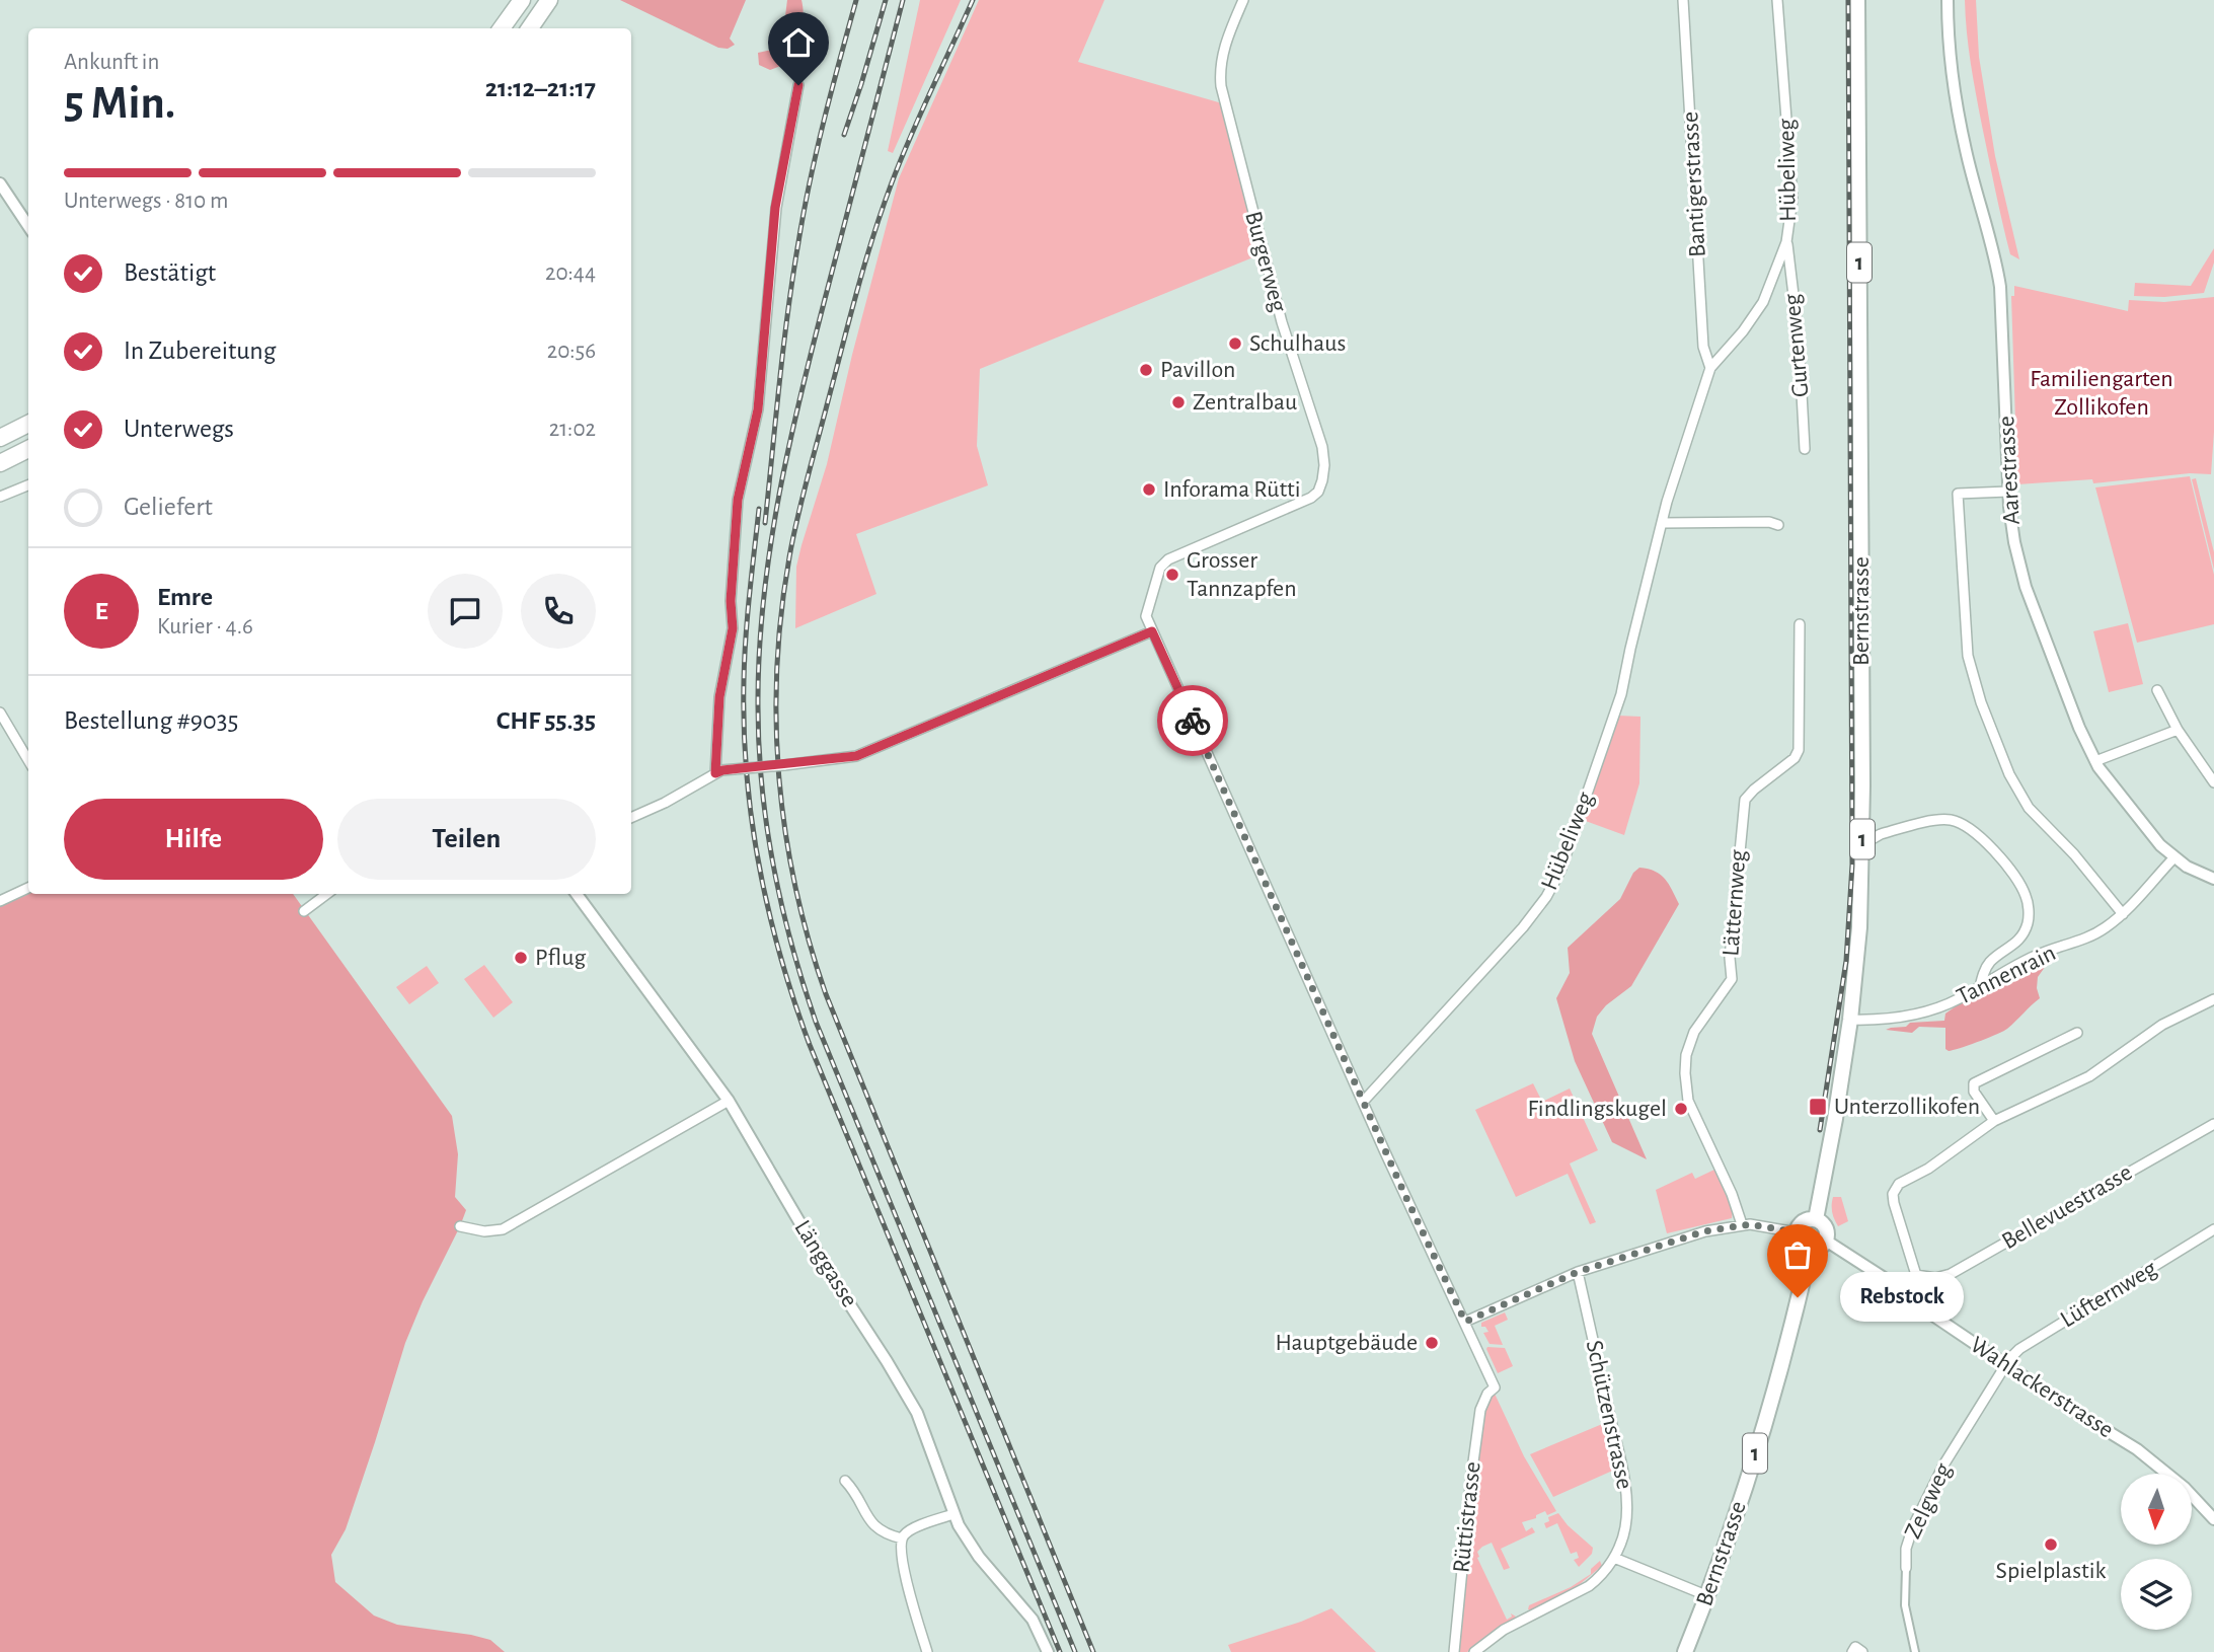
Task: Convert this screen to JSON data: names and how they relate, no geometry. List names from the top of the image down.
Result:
{
  "streets": {
    "main road": ["1", "Bernstrasse"],
    "street": [
      "Hübeliweg",
      "Bantigerstrasse",
      "Burgerweg",
      "Gurtenweg",
      "Aarestrasse",
      "Lätternweg",
      "Tannenrain",
      "Bellevuestrasse",
      "Länggasse",
      "Lüfternweg",
      "Wahlackerstrasse",
      "Schützenstrasse",
      "Zelgweg",
      "Rüttistrasse"
    ]
  },
  "crossings": [
    ["Hübeliweg", "Bantigerstrasse"],
    ["Hübeliweg", "Gurtenweg"],
    ["Aarestrasse", "Tannenrain"],
    ["Bernstrasse", "Tannenrain"],
    ["Bernstrasse", "Wahlackerstrasse"],
    ["Lüfternweg", "Wahlackerstrasse"],
    ["Lüfternweg", "Zelgweg"],
    ["Wahlackerstrasse", "Zelgweg"]
  ],
  "parks": ["Familiengarten Zollikofen"],
  "places": {
    "other": [
      "Schulhaus",
      "Pavillon",
      "Zentralbau",
      "Inforama Rütti",
      "Grosser Tannzapfen",
      "Pflug",
      "Findlingskugel",
      "Rebstock",
      "Hauptgebäude",
      "Spielplastik"
    ],
    "transit": ["Unterzollikofen"]
  },
  "north": "bottom",
  "page": {
    "heading": ["5 Min.", "Ankunft in", "21:12–21:17"],
    "panel": [
      "Emre",
      "Kurier · 4.6",
      "Bestellung #9035",
      "CHF 55.35"
    ],
    "bar": "Unterwegs · 810 m",
    "list": [
      ["Bestätigt", "20:44"],
      ["In Zubereitung", "20:56"],
      ["Unterwegs", "21:02"],
      "Geliefert"
    ],
    "round": "E",
    "buttons": ["Hilfe", "Teilen"],
    "bubble": "Rebstock"
  }
}
